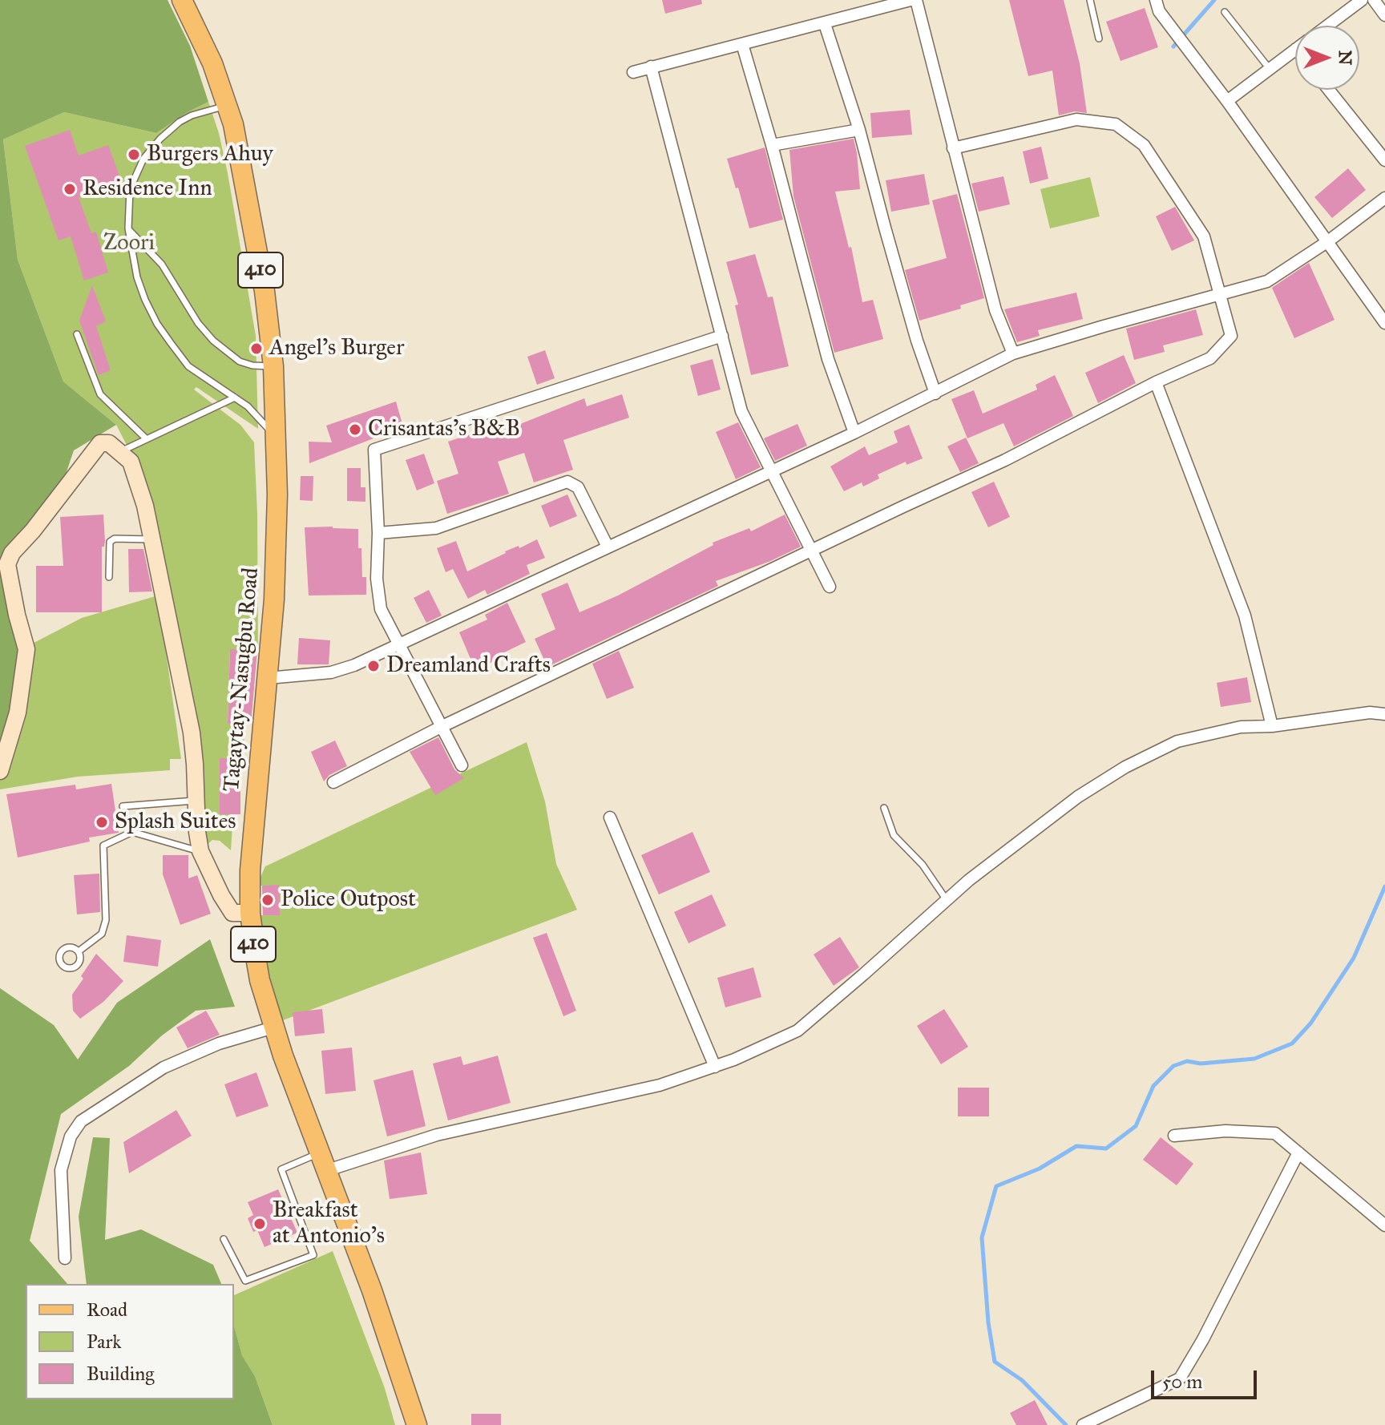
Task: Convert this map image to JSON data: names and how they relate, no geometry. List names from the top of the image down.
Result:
{
  "streets": {
    "main road": ["410", "Tagaytay-Nasugbu Road"]
  },
  "parks": ["Zoori"],
  "places": [
    "Burgers Ahuy",
    "Residence Inn",
    "Angel's Burger",
    "Crisantas's B&B",
    "Dreamland Crafts",
    "Splash Suites",
    "Police Outpost",
    "Breakfast at Antonio's"
  ],
  "legend": ["Road", "Park", "Building"],
  "scale_bar": "50 m",
  "north": "right"
}
